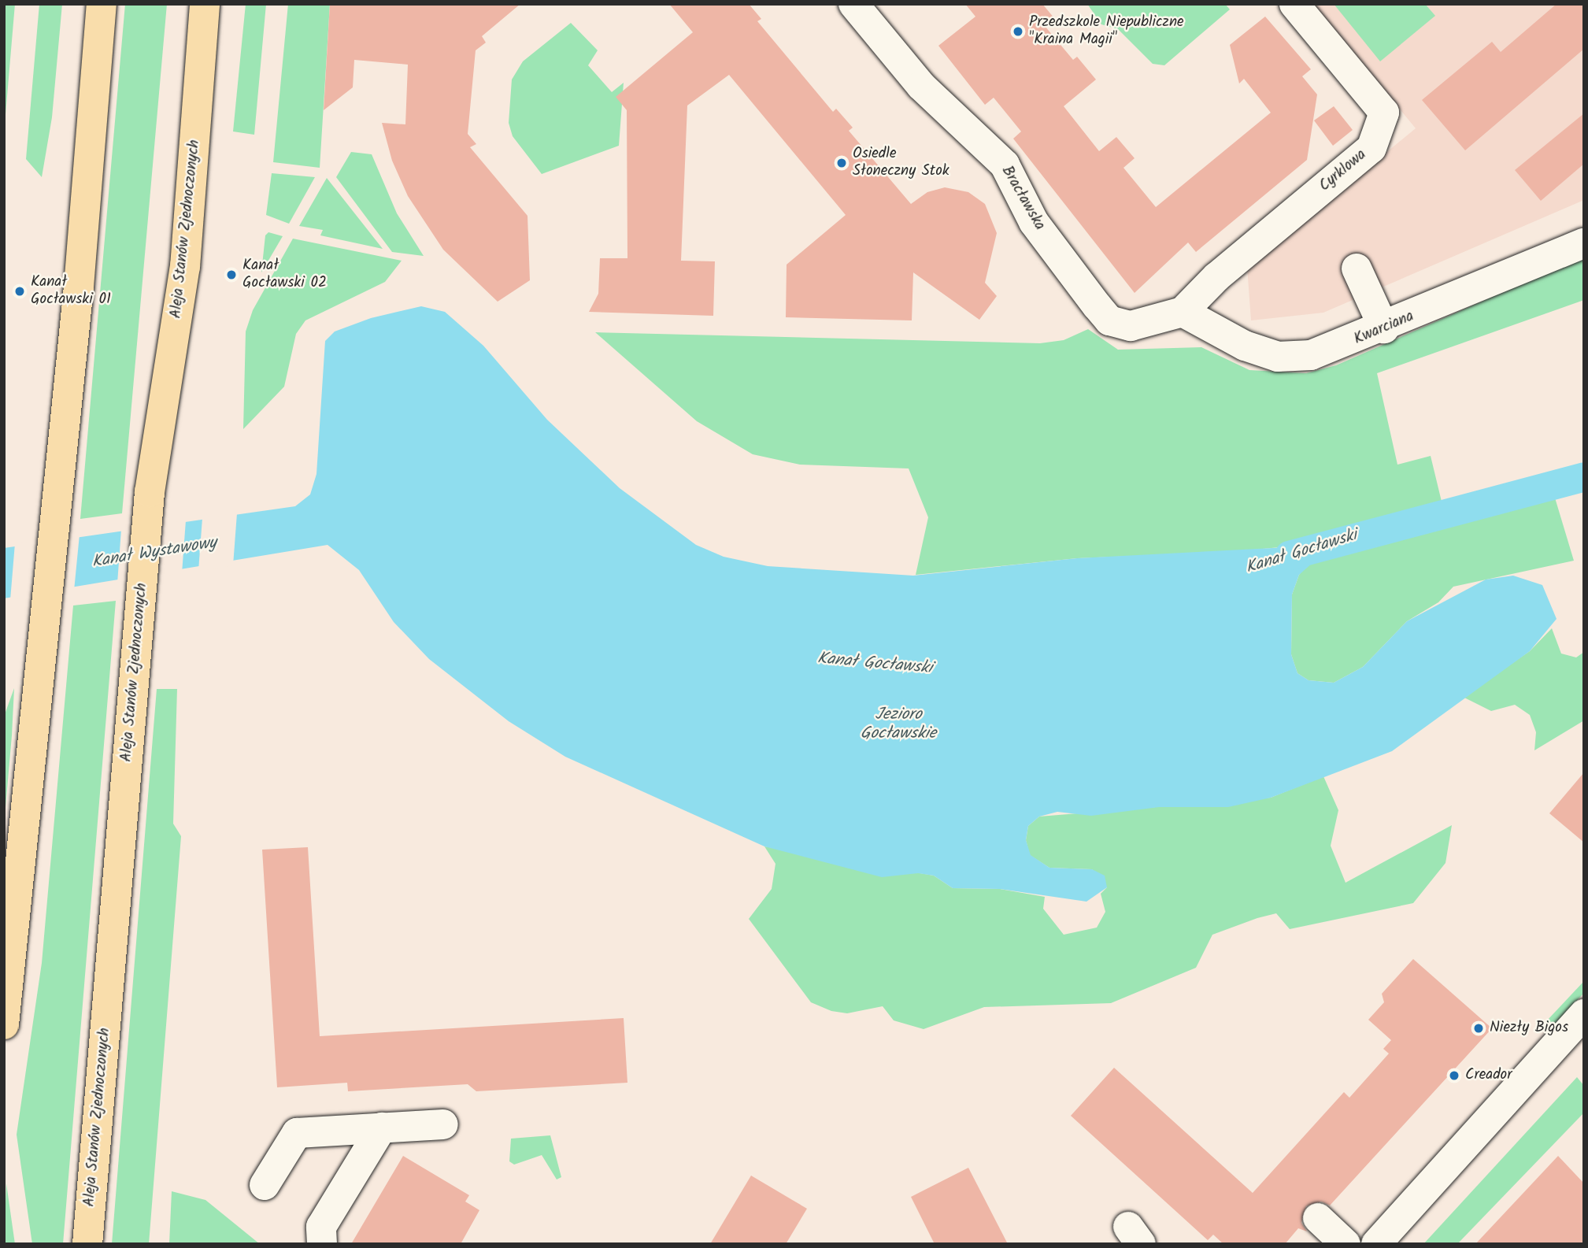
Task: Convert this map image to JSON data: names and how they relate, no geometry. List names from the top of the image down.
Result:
{
  "streets": {
    "main road": ["Aleja Stanów Zjednoczonych"],
    "street": ["Cyrklowa", "Bracławska", "Kwarciana"]
  },
  "crossings": [
    ["Cyrklowa", "Bracławska"],
    ["Cyrklowa", "Kwarciana"],
    ["Bracławska", "Kwarciana"]
  ],
  "water": ["Kanał Gocławski", "Kanał Wystawowy", "Jezioro Gocławskie"],
  "places": [
    "Przedszkole Niepubliczne \"Kraina Magii\"",
    "Osiedle Słoneczny Stok",
    "Kanał Gocławski 02",
    "Kanał Gocławski 01",
    "Niezły Bigos",
    "Creador"
  ]
}
